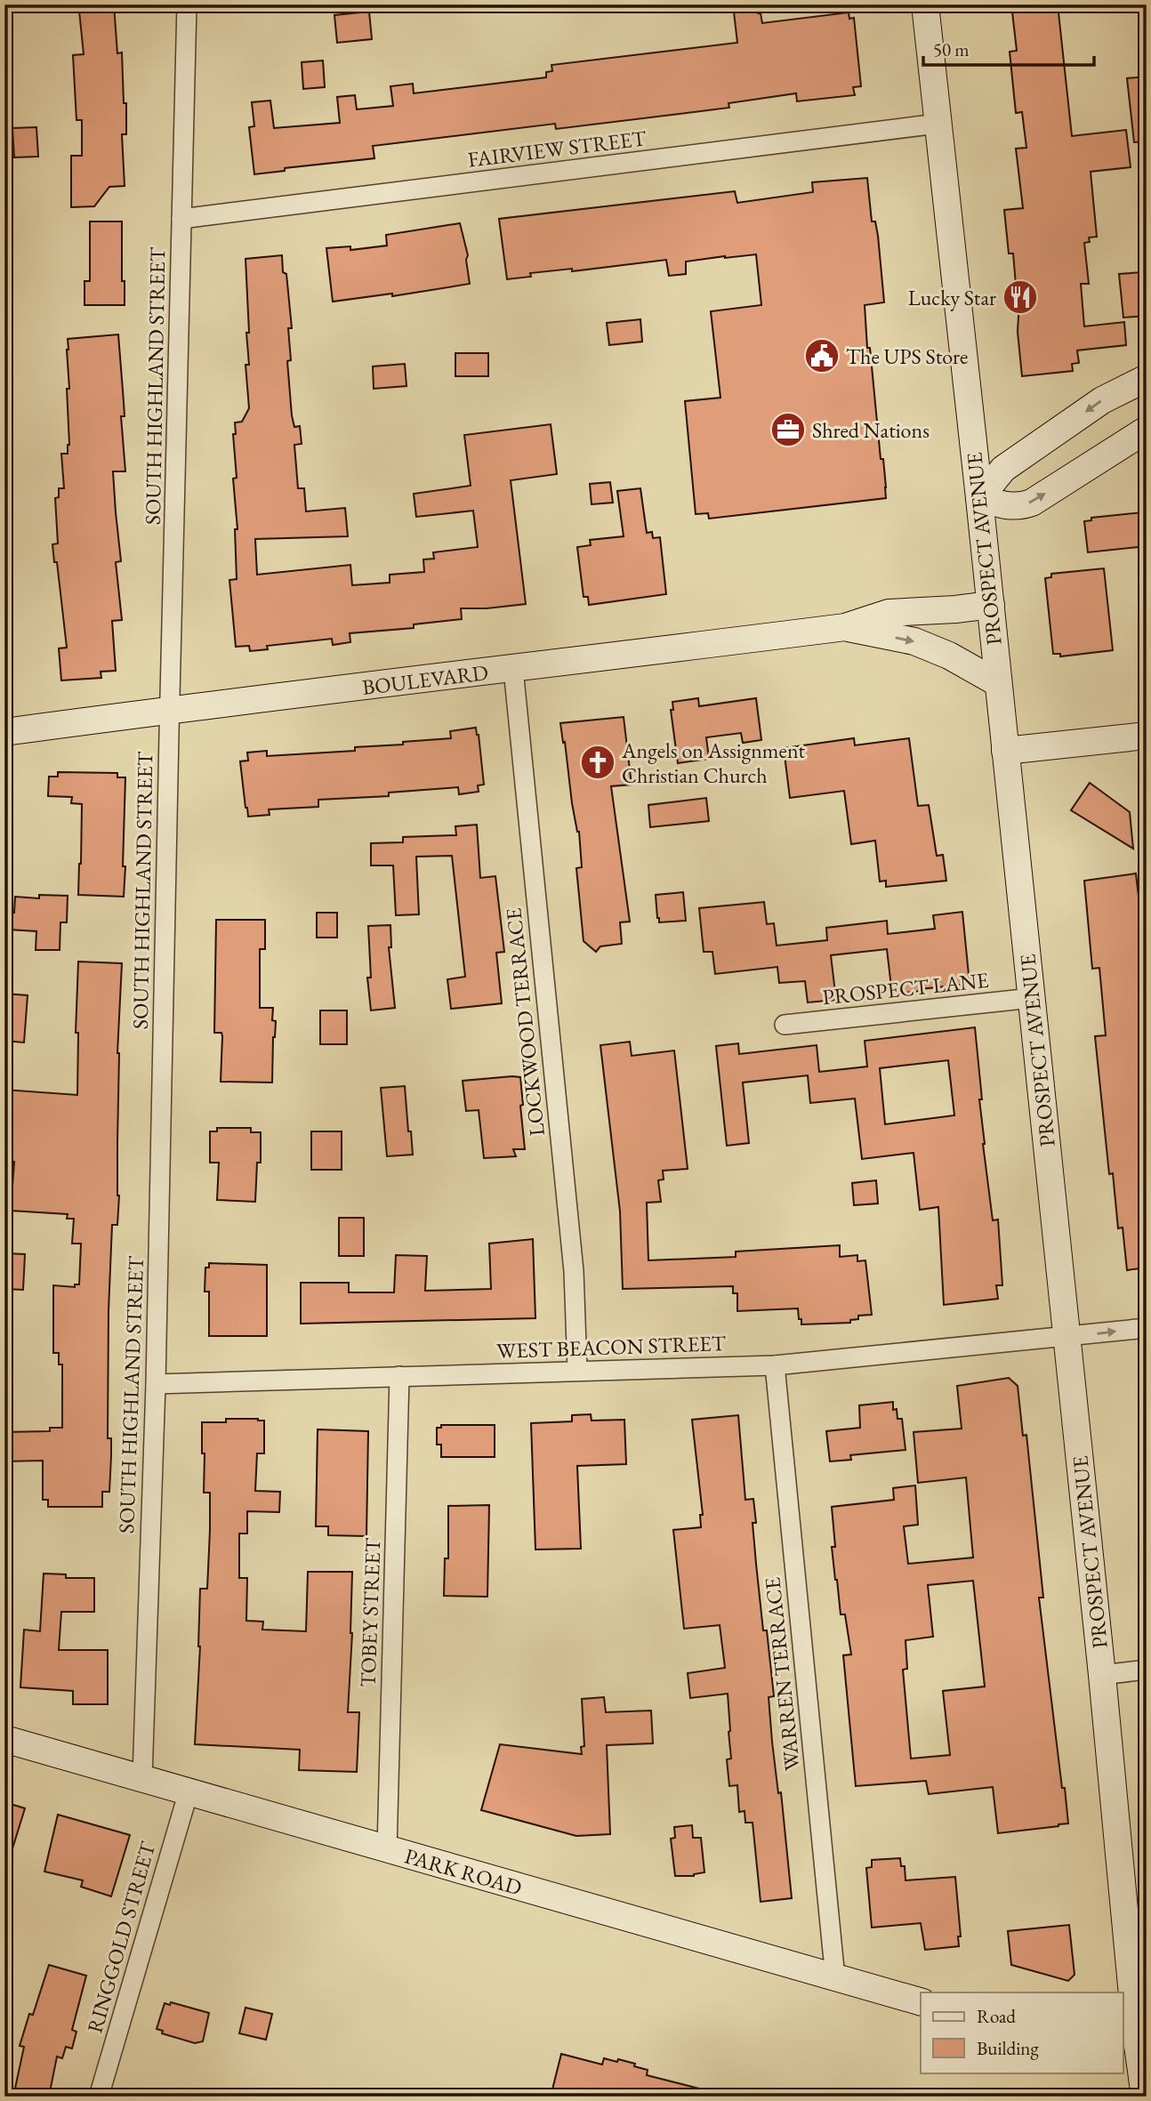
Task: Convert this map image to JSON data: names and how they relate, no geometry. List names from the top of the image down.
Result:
{
  "streets": {
    "main road": ["PROSPECT AVENUE", "BOULEVARD", "PARK ROAD"],
    "street": [
      "FAIRVIEW STREET",
      "SOUTH HIGHLAND STREET",
      "PROSPECT LANE",
      "LOCKWOOD TERRACE",
      "WEST BEACON STREET",
      "TOBEY STREET",
      "WARREN TERRACE",
      "RINGGOLD STREET"
    ]
  },
  "crossings": [
    ["FAIRVIEW STREET", "SOUTH HIGHLAND STREET"],
    ["FAIRVIEW STREET", "PROSPECT AVENUE"],
    ["SOUTH HIGHLAND STREET", "BOULEVARD"],
    ["SOUTH HIGHLAND STREET", "WEST BEACON STREET"],
    ["SOUTH HIGHLAND STREET", "PARK ROAD"],
    ["PROSPECT AVENUE", "BOULEVARD"],
    ["PROSPECT AVENUE", "PROSPECT LANE"],
    ["PROSPECT AVENUE", "WEST BEACON STREET"],
    ["BOULEVARD", "LOCKWOOD TERRACE"],
    ["LOCKWOOD TERRACE", "WEST BEACON STREET"],
    ["WEST BEACON STREET", "TOBEY STREET"],
    ["WEST BEACON STREET", "WARREN TERRACE"],
    ["TOBEY STREET", "PARK ROAD"],
    ["WARREN TERRACE", "PARK ROAD"],
    ["PARK ROAD", "RINGGOLD STREET"]
  ],
  "places": {
    "restaurant": ["Lucky Star"],
    "public building": ["The UPS Store"],
    "office": ["Shred Nations"],
    "church": ["Angels on Assignment Christian Church"]
  },
  "legend": ["Road", "Building"],
  "scale_bar": "50 m"
}
